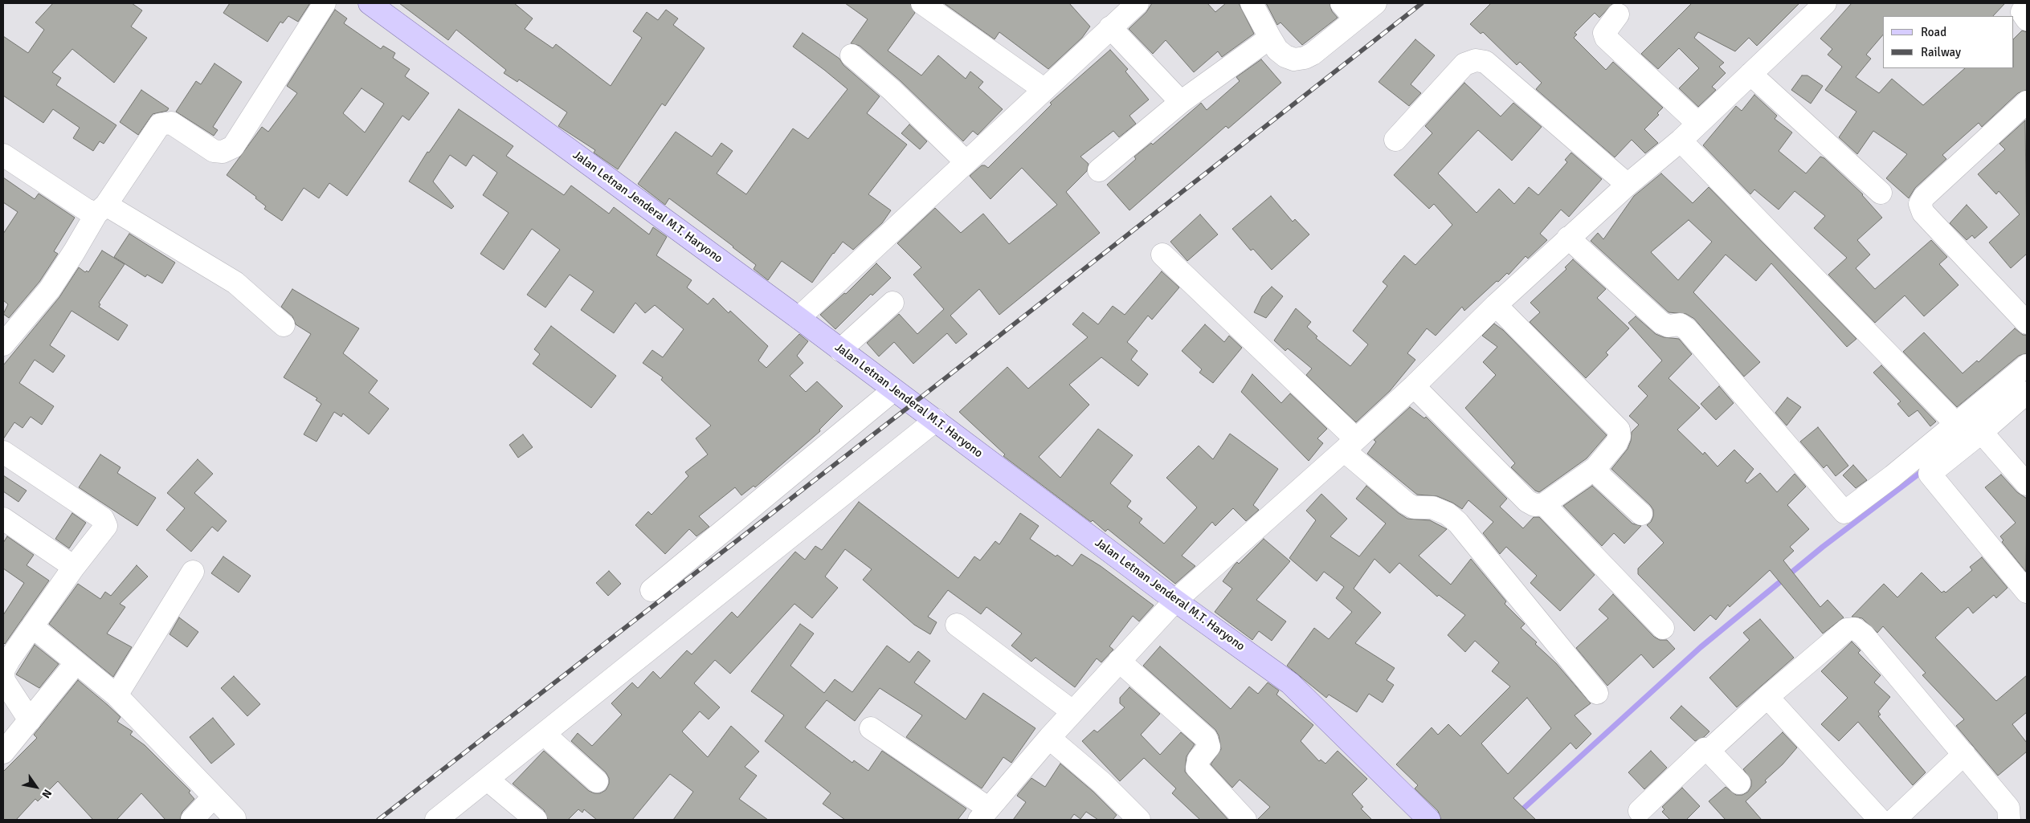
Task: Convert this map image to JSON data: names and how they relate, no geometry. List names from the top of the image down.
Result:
{
  "streets": {
    "main road": ["Jalan Letnan Jenderal M.T. Haryono"]
  },
  "legend": ["Road", "Railway"],
  "north": "bottom right"
}
